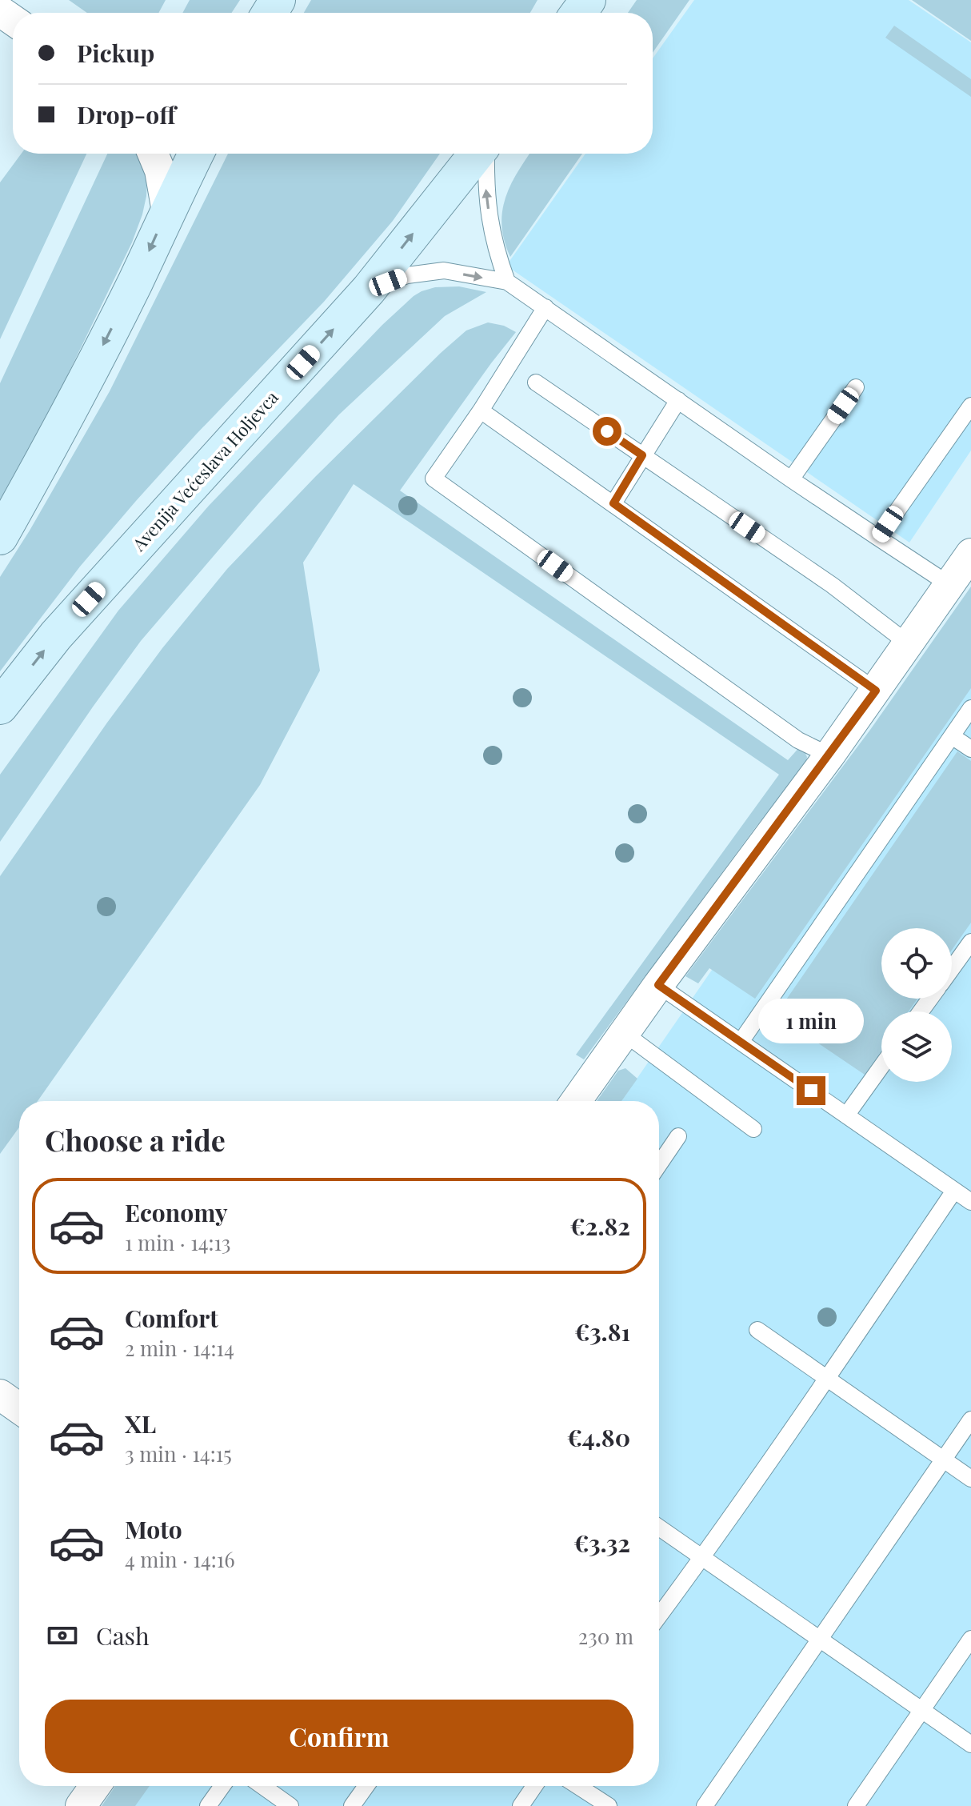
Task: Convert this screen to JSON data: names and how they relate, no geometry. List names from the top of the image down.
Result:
{
  "streets": {
    "main road": ["Avenija Većeslava Holjevca"]
  },
  "page": {
    "banner": ["Pickup", "Drop-off"],
    "bubble": "1 min",
    "heading": "Choose a ride",
    "list": [
      {
        "name": "Economy",
        "note": "1 min · 14:13",
        "value": "€2.82"
      },
      {
        "name": "Comfort",
        "note": "2 min · 14:14",
        "value": "€3.81"
      },
      {
        "name": "XL",
        "note": "3 min · 14:15",
        "value": "€4.80"
      },
      {
        "name": "Moto",
        "note": "4 min · 14:16",
        "value": "€3.32"
      }
    ],
    "pay": ["Cash", "230 m"],
    "buttons": "Confirm"
  }
}
